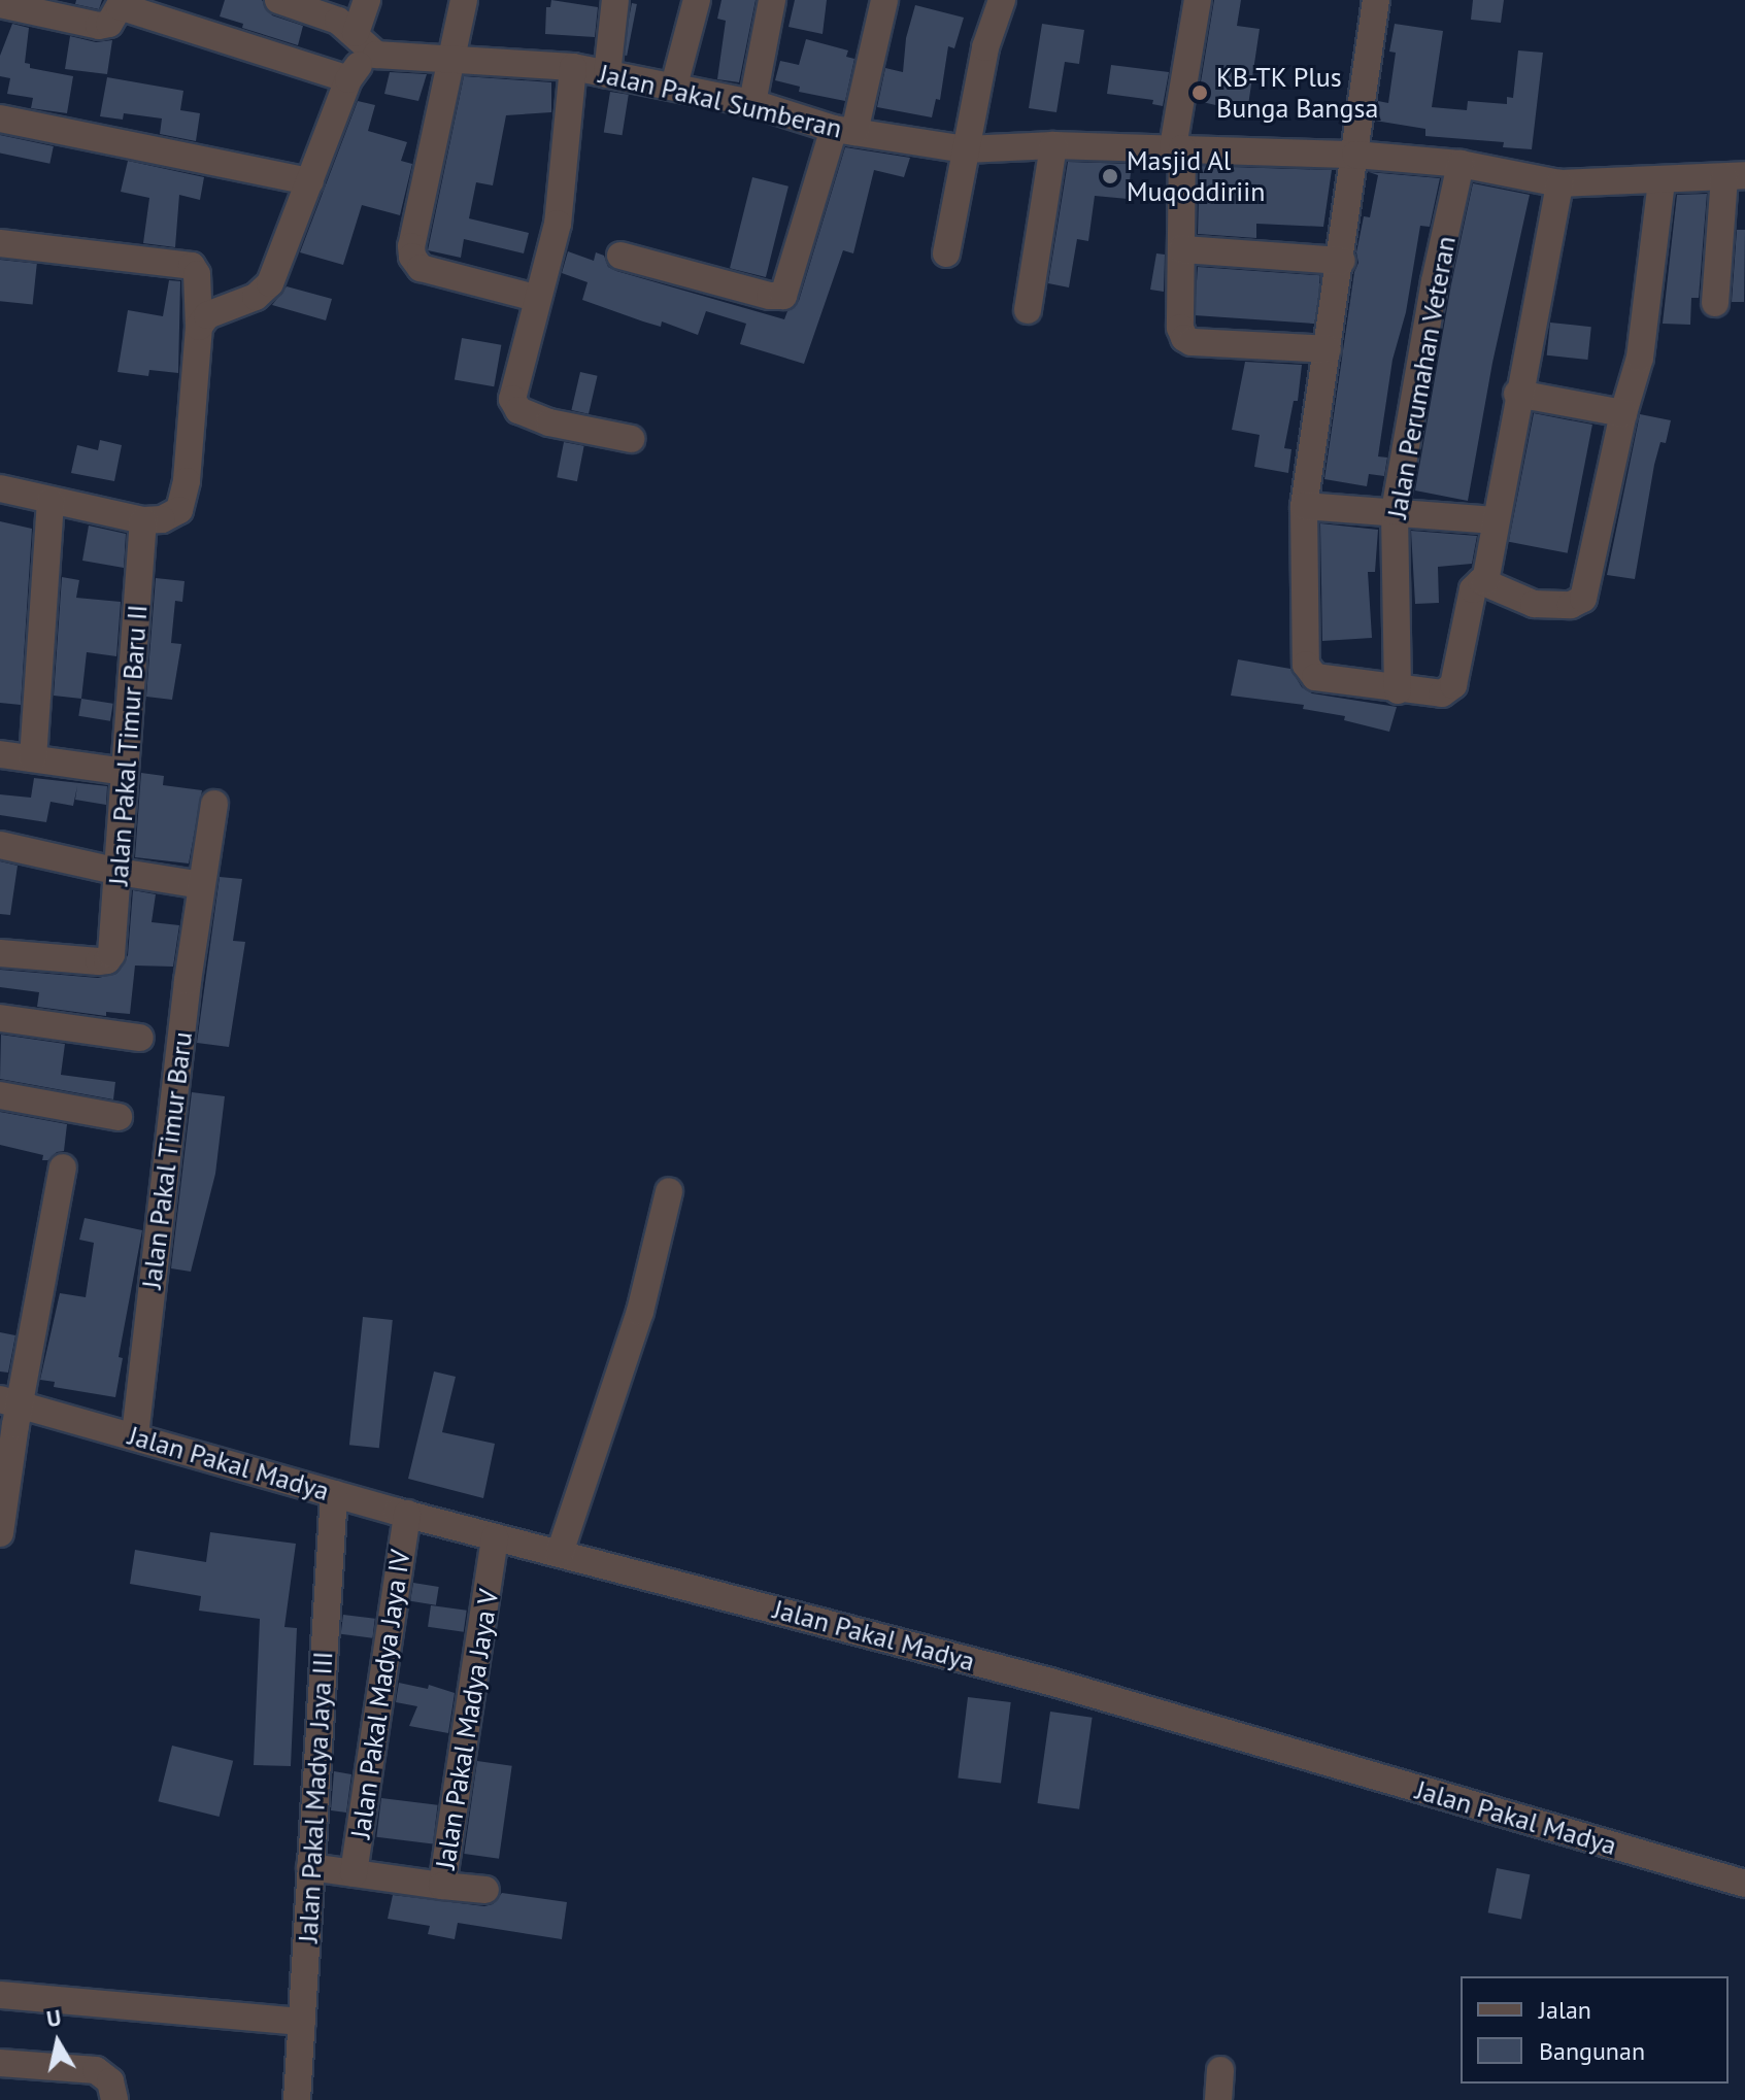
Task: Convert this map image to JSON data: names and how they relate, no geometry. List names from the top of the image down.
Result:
{
  "streets": {
    "street": [
      "Jalan Pakal Sumberan",
      "Jalan Perumahan Veteran",
      "Jalan Pakal Timur Baru II",
      "Jalan Pakal Timur Baru",
      "Jalan Pakal Madya",
      "Jalan Pakal Madya Jaya IV",
      "Jalan Pakal Madya Jaya V",
      "Jalan Pakal Madya Jaya III"
    ]
  },
  "crossings": [
    ["Jalan Pakal Timur Baru", "Jalan Pakal Madya"],
    ["Jalan Pakal Madya", "Jalan Pakal Madya Jaya IV"],
    ["Jalan Pakal Madya", "Jalan Pakal Madya Jaya V"],
    ["Jalan Pakal Madya", "Jalan Pakal Madya Jaya III"],
    ["Jalan Pakal Madya Jaya IV", "Jalan Pakal Madya Jaya V"],
    ["Jalan Pakal Madya Jaya V", "Jalan Pakal Madya Jaya III"]
  ],
  "places": ["KB-TK Plus Bunga Bangsa", "Masjid Al Muqoddiriin"],
  "legend": ["Jalan", "Bangunan"],
  "north": "top"
}
